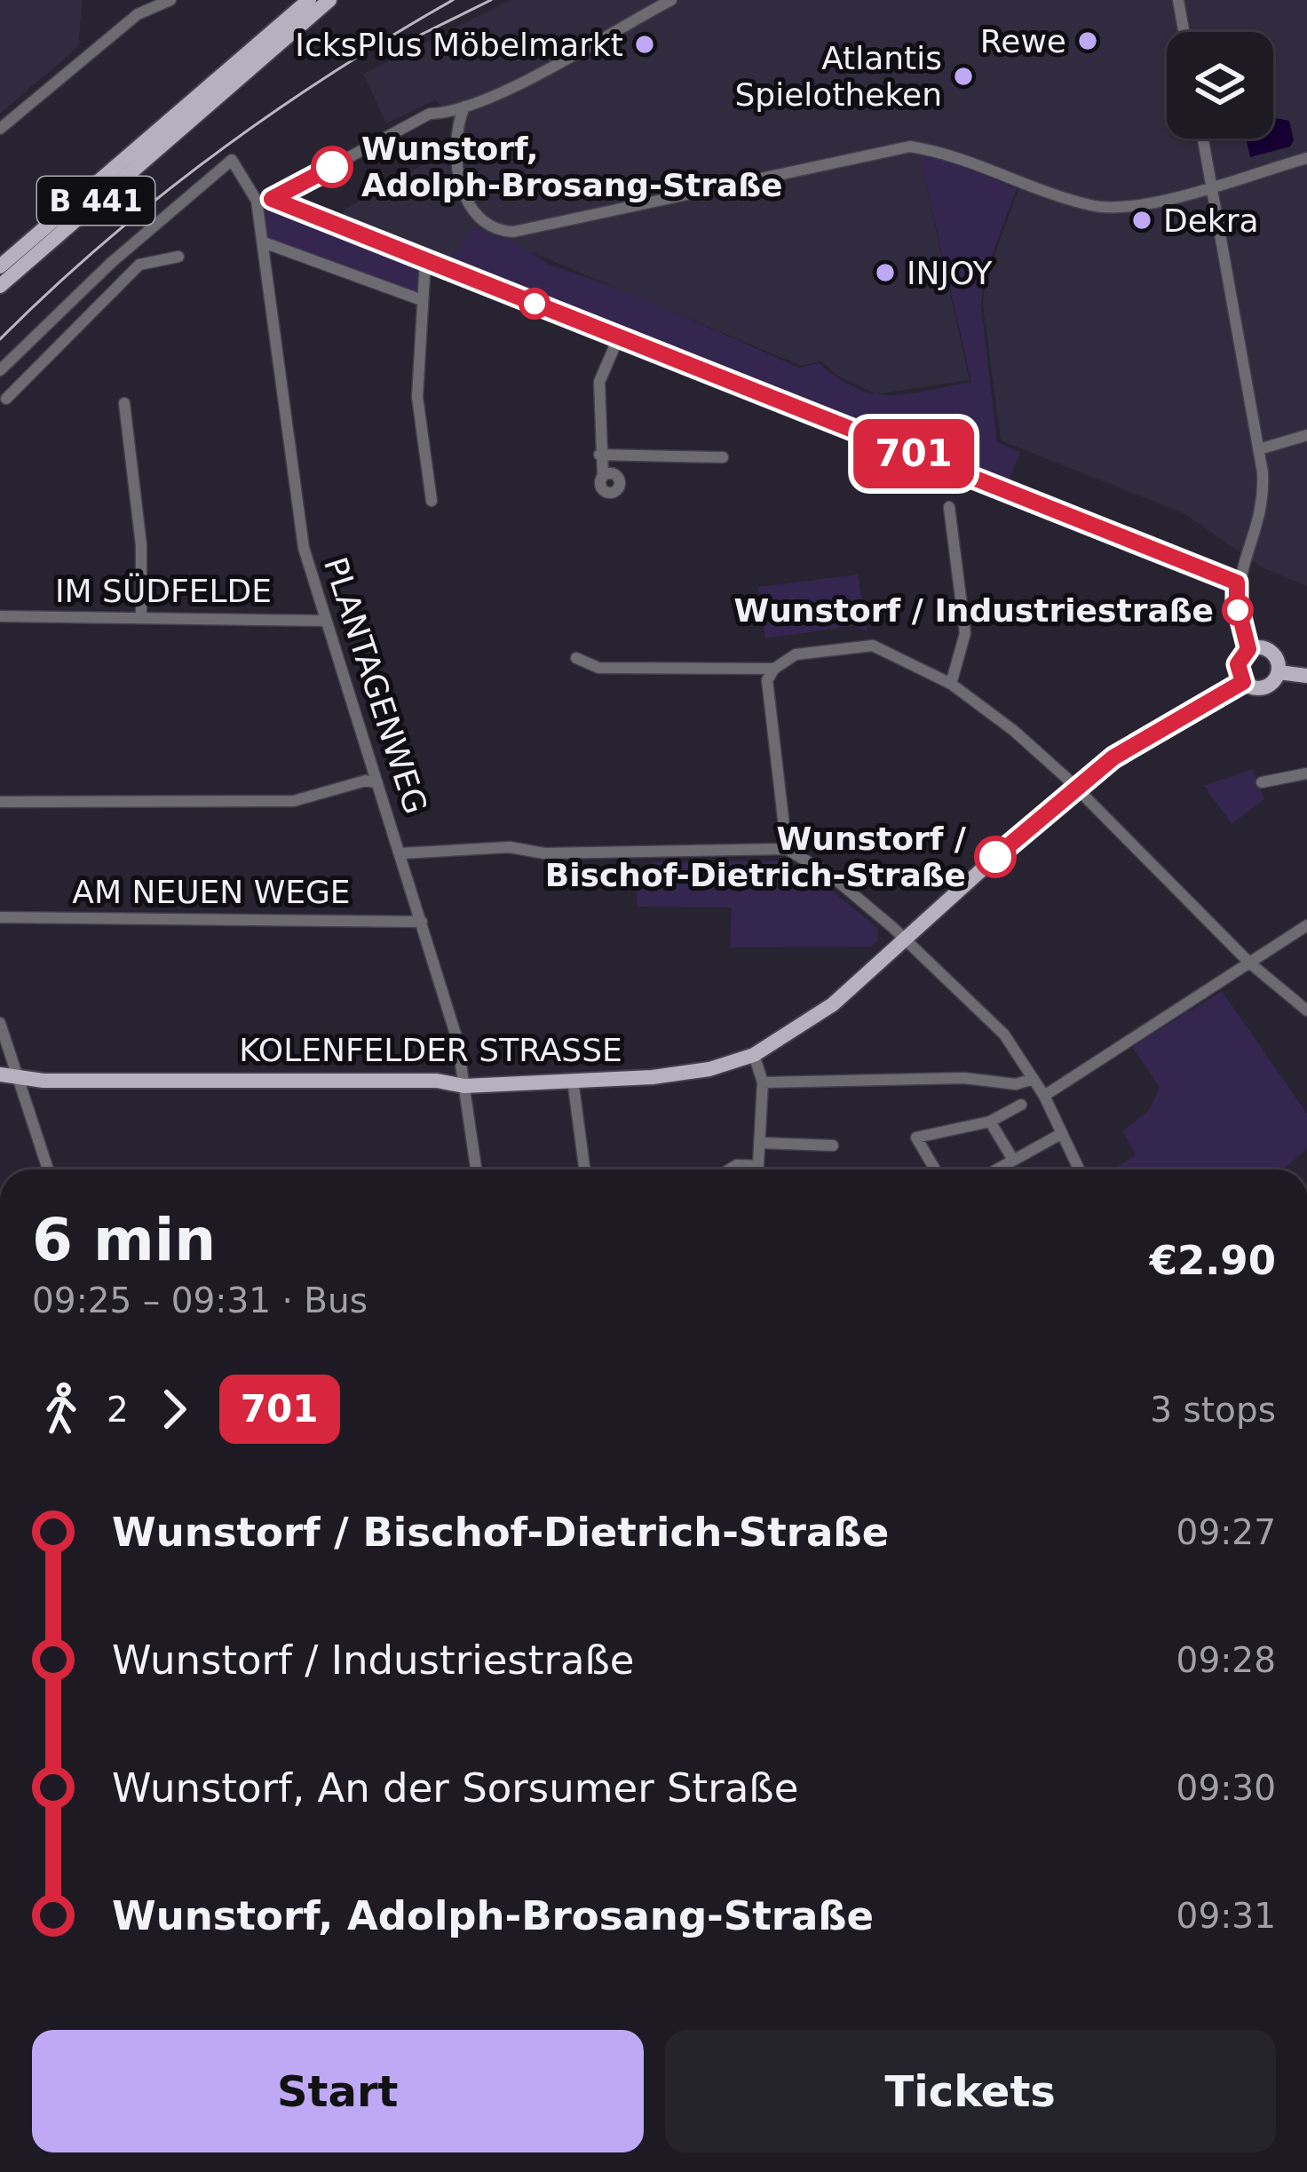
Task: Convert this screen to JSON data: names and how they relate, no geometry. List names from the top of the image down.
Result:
{
  "streets": {
    "main road": ["B 441", "KOLENFELDER STRASSE"],
    "street": ["IM SÜDFELDE", "PLANTAGENWEG", "AM NEUEN WEGE"]
  },
  "crossings": [
    ["IM SÜDFELDE", "PLANTAGENWEG"],
    ["PLANTAGENWEG", "AM NEUEN WEGE"],
    ["PLANTAGENWEG", "KOLENFELDER STRASSE"]
  ],
  "places": [
    "Rewe",
    "IcksPlus Möbelmarkt",
    "Atlantis Spielotheken",
    "Wunstorf, Adolph-Brosang-Straße",
    "Dekra",
    "INJOY",
    "Wunstorf / Industriestraße",
    "Wunstorf / Bischof-Dietrich-Straße"
  ],
  "lines": ["bus line 701"],
  "page": {
    "on_map": "701",
    "heading": ["6 min", "09:25 – 09:31 · Bus", "€2.90"],
    "legs": ["2", "701", "3 stops"],
    "list": [
      {
        "name": "Wunstorf / Bischof-Dietrich-Straße",
        "value": "09:27"
      },
      {
        "name": "Wunstorf / Industriestraße",
        "value": "09:28"
      },
      {
        "name": "Wunstorf, An der Sorsumer Straße",
        "value": "09:30"
      },
      {
        "name": "Wunstorf, Adolph-Brosang-Straße",
        "value": "09:31"
      }
    ],
    "buttons": ["Start", "Tickets"]
  }
}
